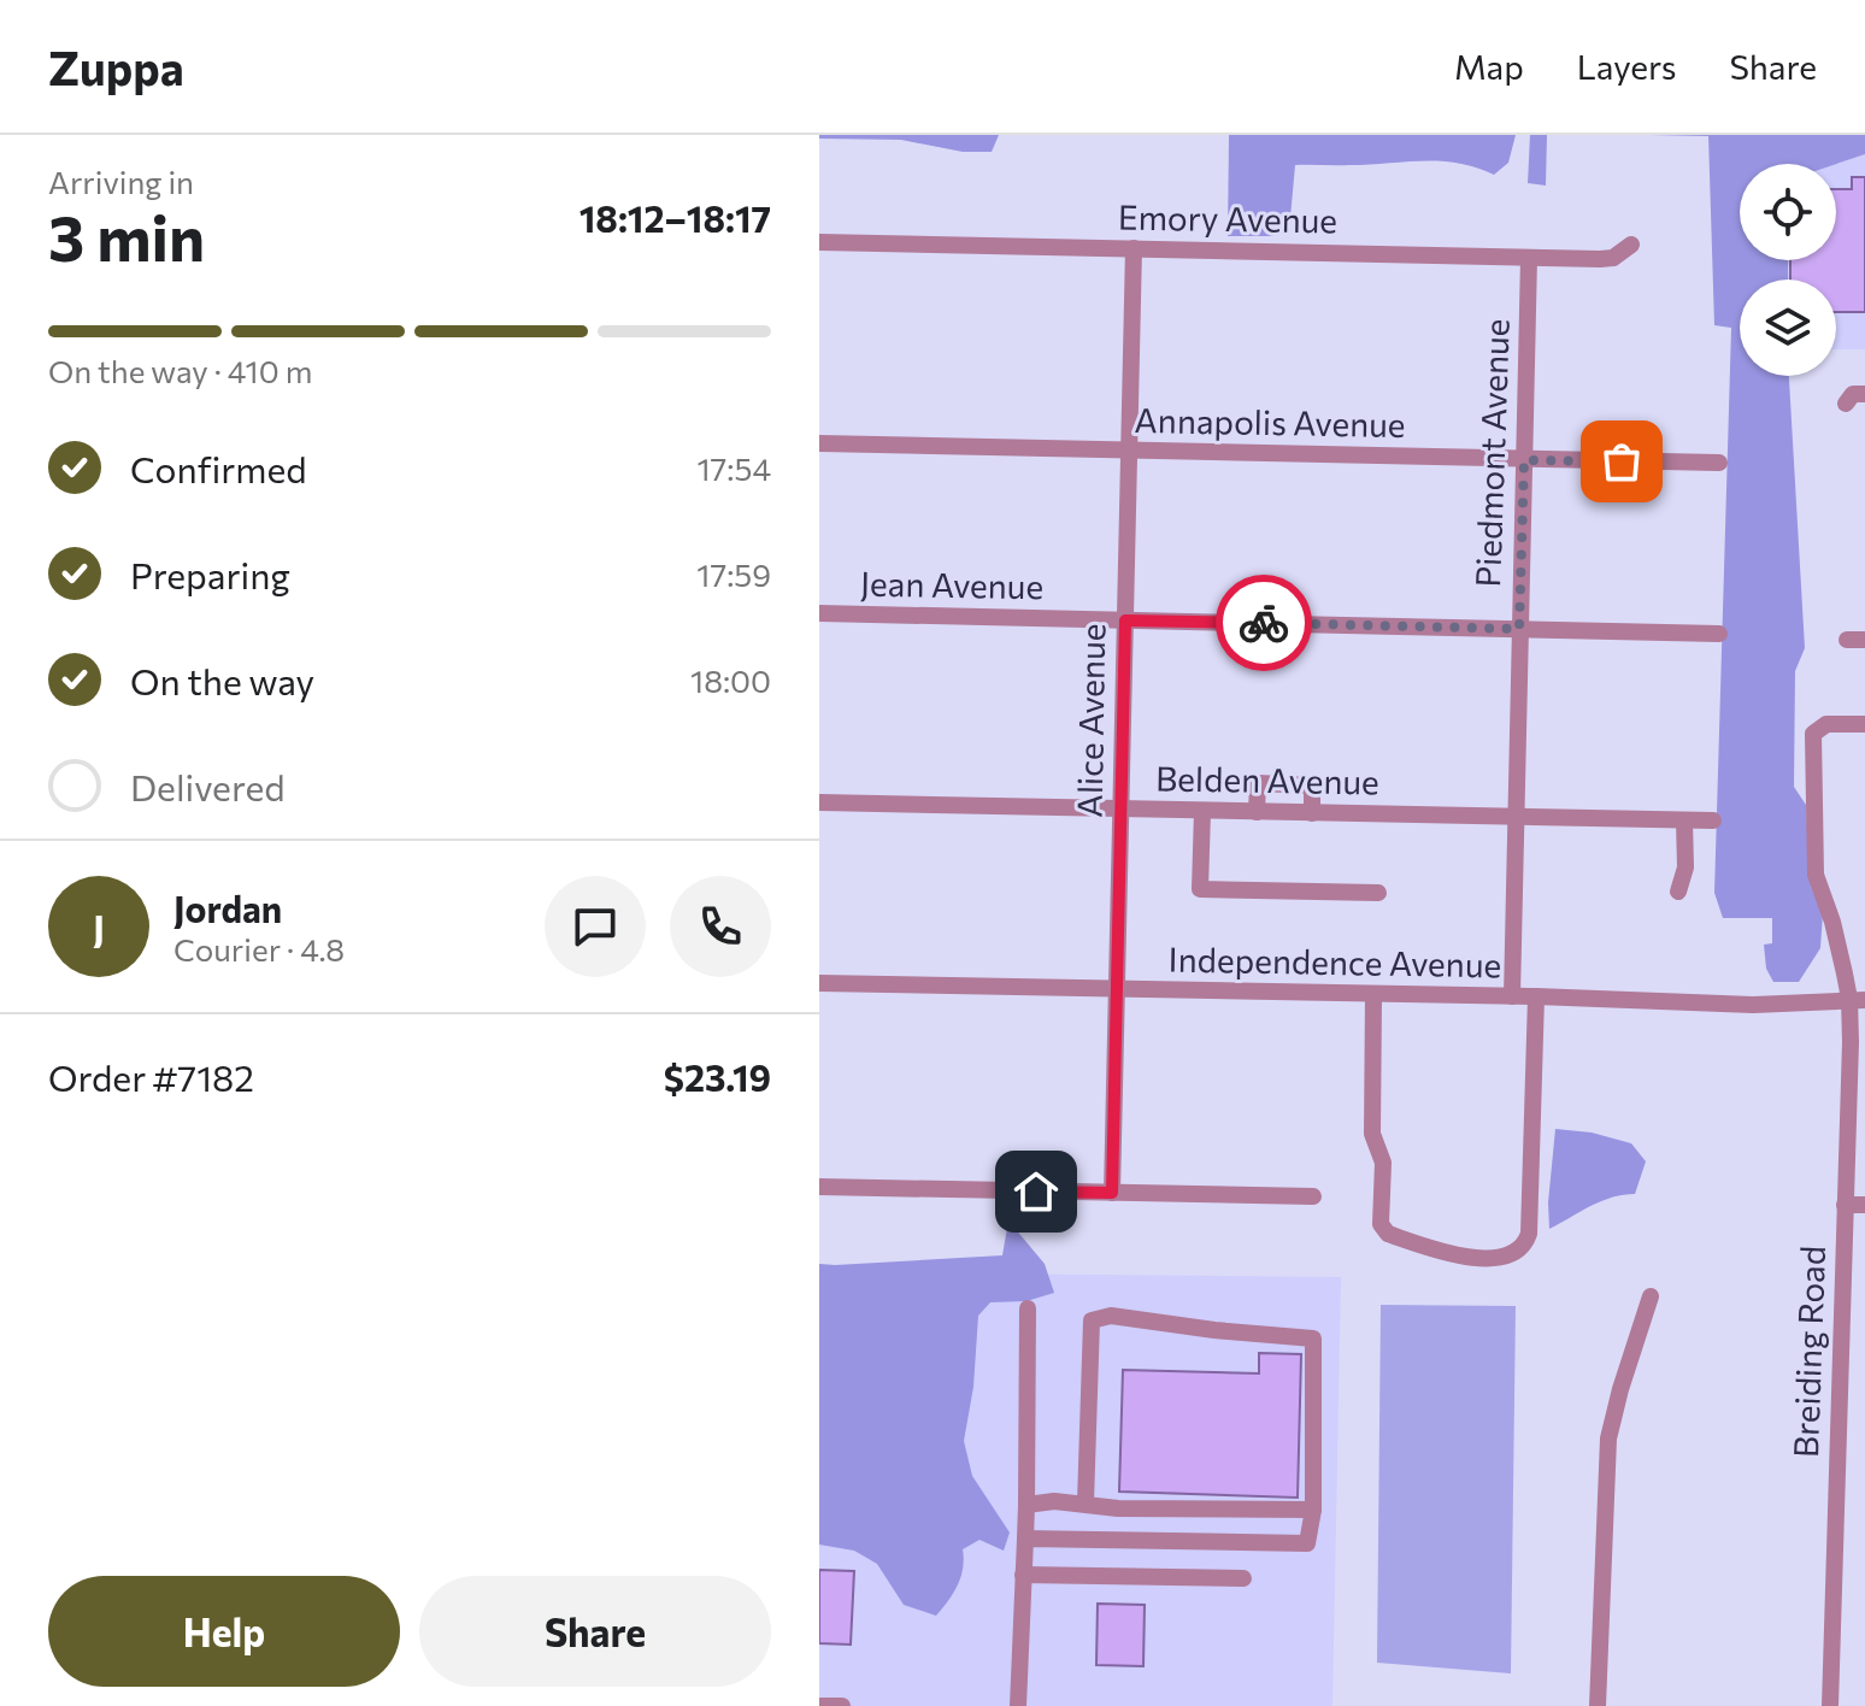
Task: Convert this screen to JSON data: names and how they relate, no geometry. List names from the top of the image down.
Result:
{
  "streets": {
    "street": [
      "Emory Avenue",
      "Annapolis Avenue",
      "Piedmont Avenue",
      "Jean Avenue",
      "Alice Avenue",
      "Belden Avenue",
      "Independence Avenue",
      "Breiding Road"
    ]
  },
  "crossings": [
    ["Emory Avenue", "Piedmont Avenue"],
    ["Emory Avenue", "Alice Avenue"],
    ["Annapolis Avenue", "Piedmont Avenue"],
    ["Annapolis Avenue", "Alice Avenue"],
    ["Piedmont Avenue", "Jean Avenue"],
    ["Piedmont Avenue", "Belden Avenue"],
    ["Piedmont Avenue", "Independence Avenue"],
    ["Jean Avenue", "Alice Avenue"],
    ["Alice Avenue", "Belden Avenue"],
    ["Alice Avenue", "Independence Avenue"],
    ["Independence Avenue", "Breiding Road"]
  ],
  "page": {
    "header": "Zuppa",
    "nav": ["Map", "Layers", "Share"],
    "heading": ["3 min", "Arriving in", "18:12–18:17"],
    "panel": [
      "Jordan",
      "Courier · 4.8",
      "Order #7182",
      "$23.19"
    ],
    "bar": "On the way · 410 m",
    "list": [
      ["Confirmed", "17:54"],
      ["Preparing", "17:59"],
      ["On the way", "18:00"],
      "Delivered"
    ],
    "round": "J",
    "buttons": ["Help", "Share"]
  }
}
